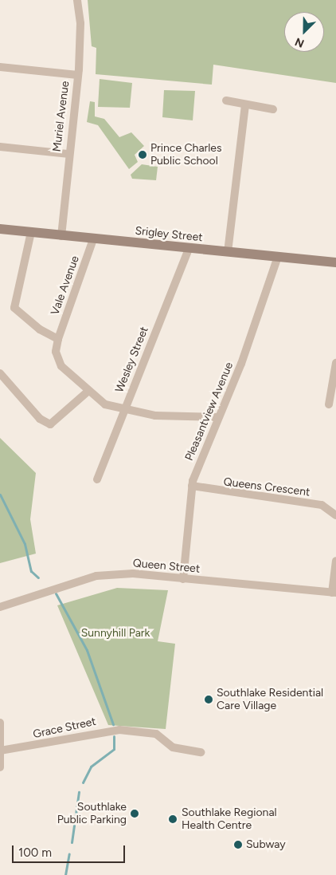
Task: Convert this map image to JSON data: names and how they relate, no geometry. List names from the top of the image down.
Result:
{
  "streets": {
    "street": [
      "Muriel Avenue",
      "Srigley Street",
      "Vale Avenue",
      "Wesley Street",
      "Pleasantview Avenue",
      "Queens Crescent",
      "Queen Street",
      "Grace Street"
    ]
  },
  "crossings": [
    ["Muriel Avenue", "Srigley Street"],
    ["Srigley Street", "Vale Avenue"],
    ["Srigley Street", "Wesley Street"],
    ["Srigley Street", "Pleasantview Avenue"],
    ["Pleasantview Avenue", "Queens Crescent"],
    ["Pleasantview Avenue", "Queen Street"]
  ],
  "parks": ["Sunnyhill Park"],
  "places": [
    "Prince Charles Public School",
    "Southlake Residential Care Village",
    "Southlake Public Parking",
    "Southlake Regional Health Centre",
    "Subway"
  ],
  "scale_bar": "100 m",
  "north": "bottom left"
}
